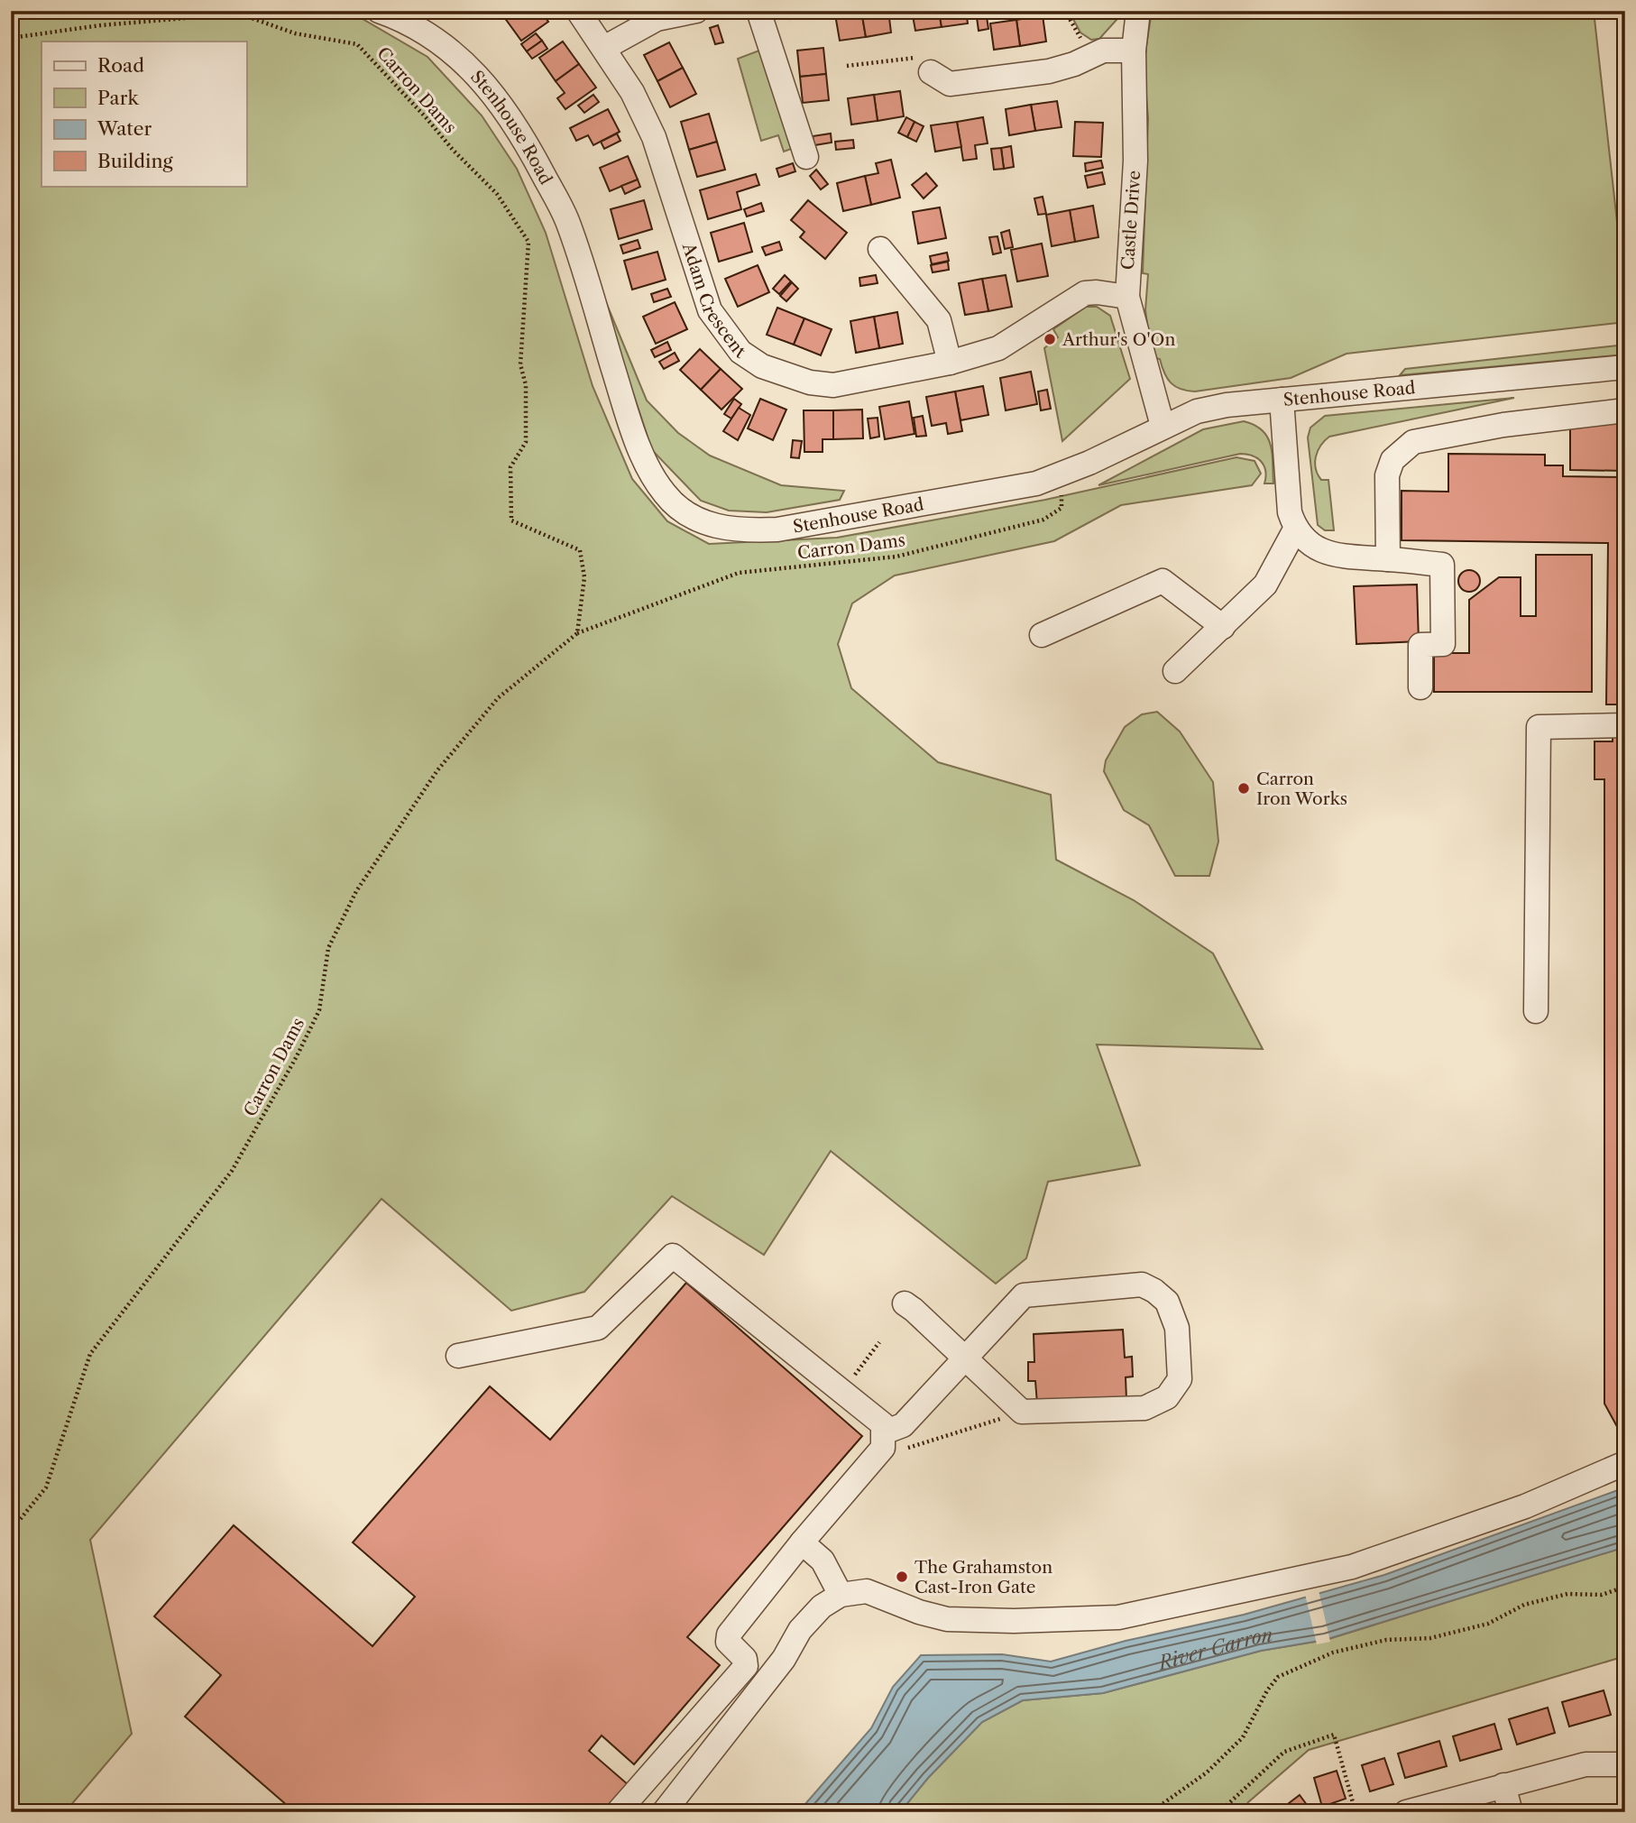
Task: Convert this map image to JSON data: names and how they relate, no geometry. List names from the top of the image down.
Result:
{
  "streets": {
    "street": ["Stenhouse Road", "Castle Drive", "Adam Crescent"],
    "path": ["Carron Dams"]
  },
  "crossings": [
    ["Stenhouse Road", "Castle Drive"],
    ["Castle Drive", "Adam Crescent"]
  ],
  "water": ["River Carron"],
  "places": ["Arthur's O'On", "Carron Iron Works", "The Grahamston Cast-Iron Gate"],
  "legend": [
    "Road",
    "Park",
    "Water",
    "Building"
  ]
}
